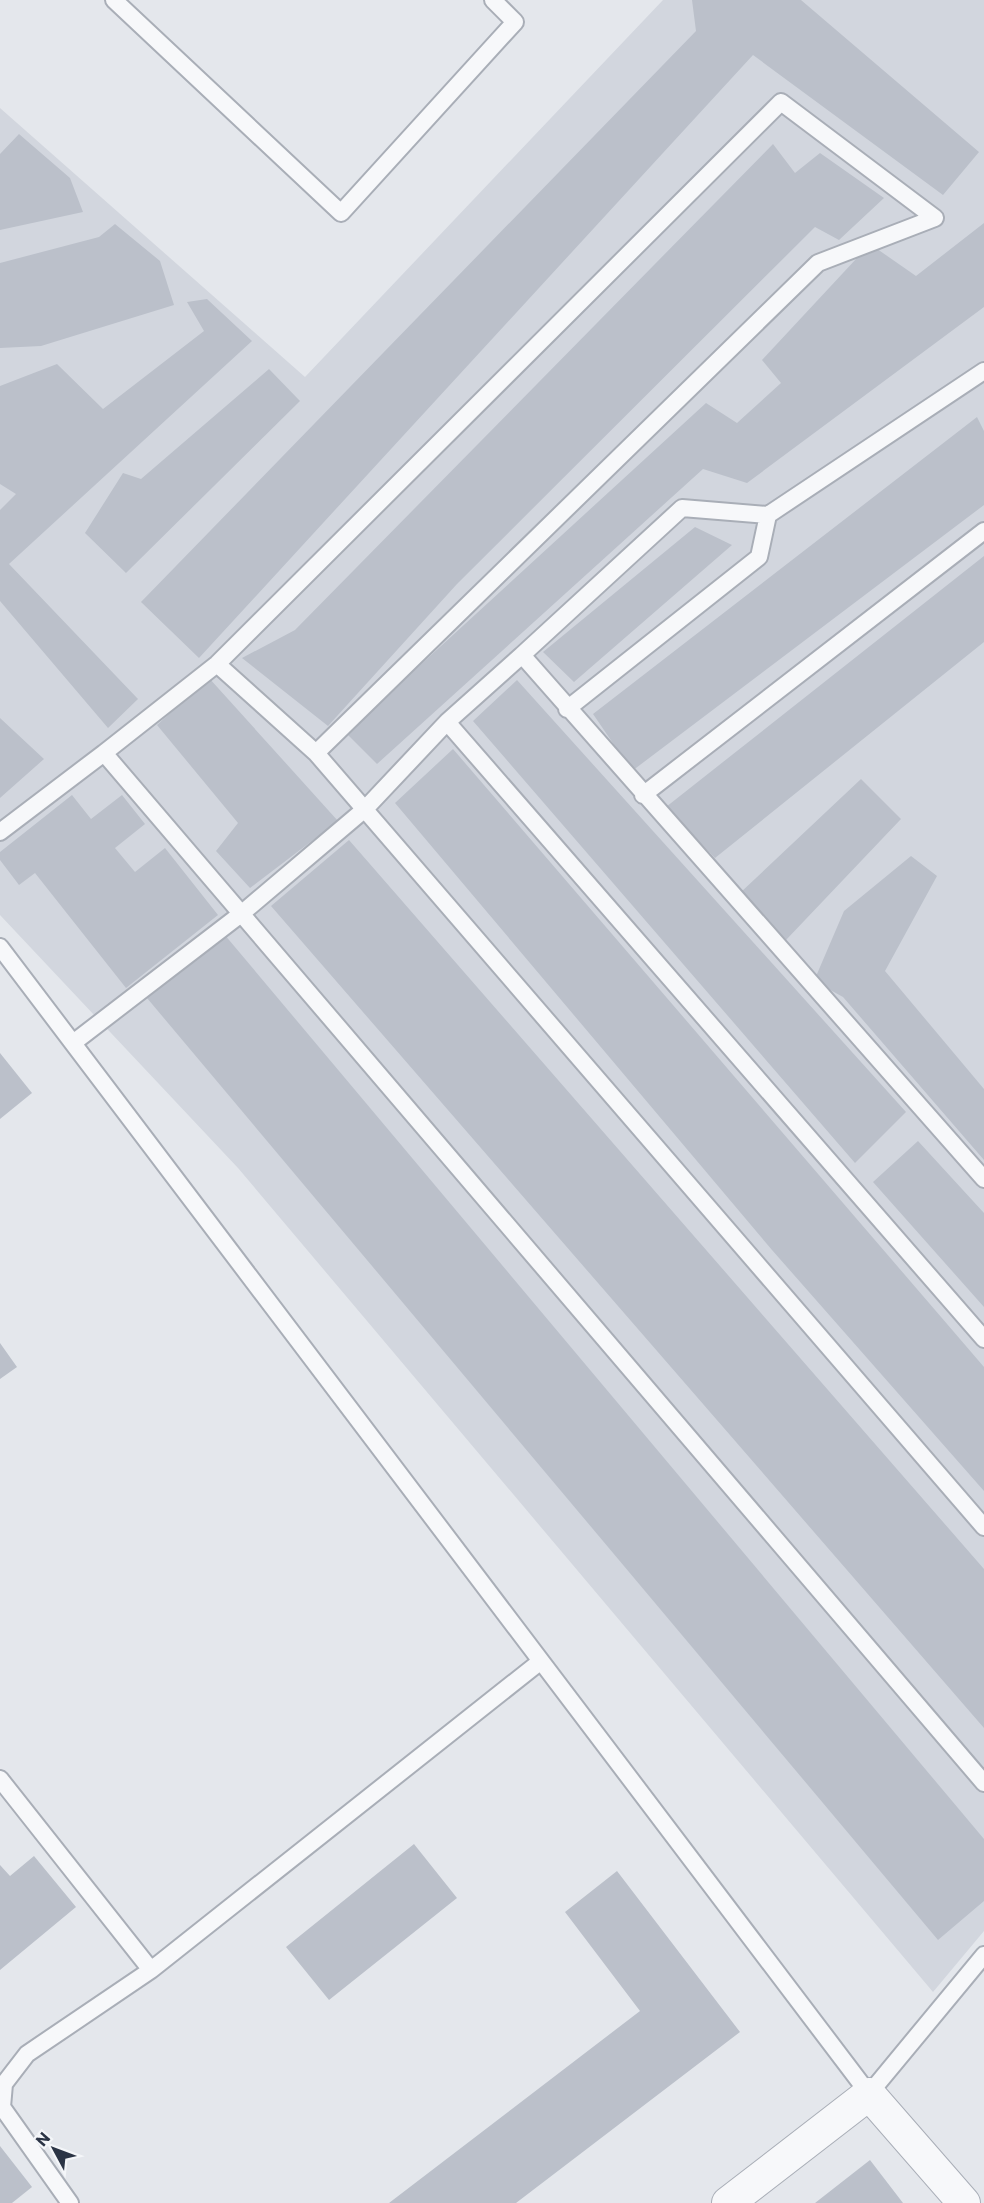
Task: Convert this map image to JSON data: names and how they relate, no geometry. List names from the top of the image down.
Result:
{
  "north": "top left"
}
